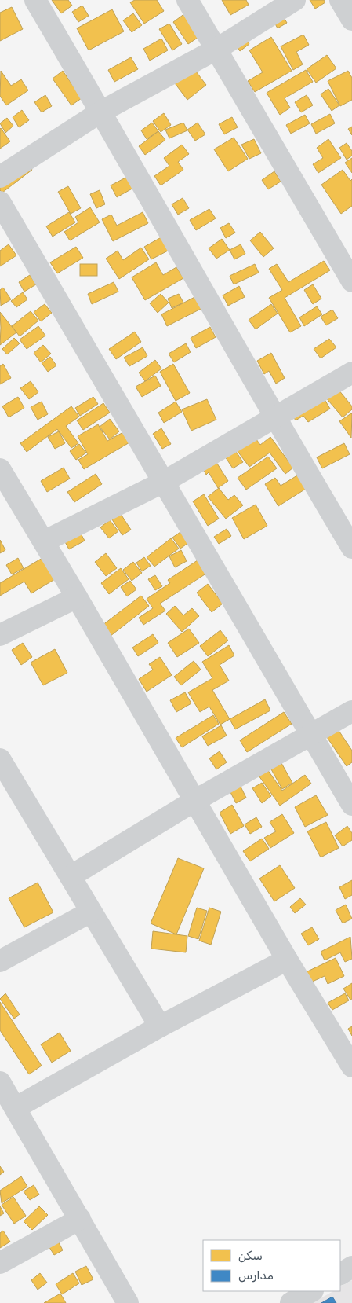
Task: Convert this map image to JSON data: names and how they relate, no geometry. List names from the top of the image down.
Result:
{
  "legend": ["سكن", "مدارس"]
}
